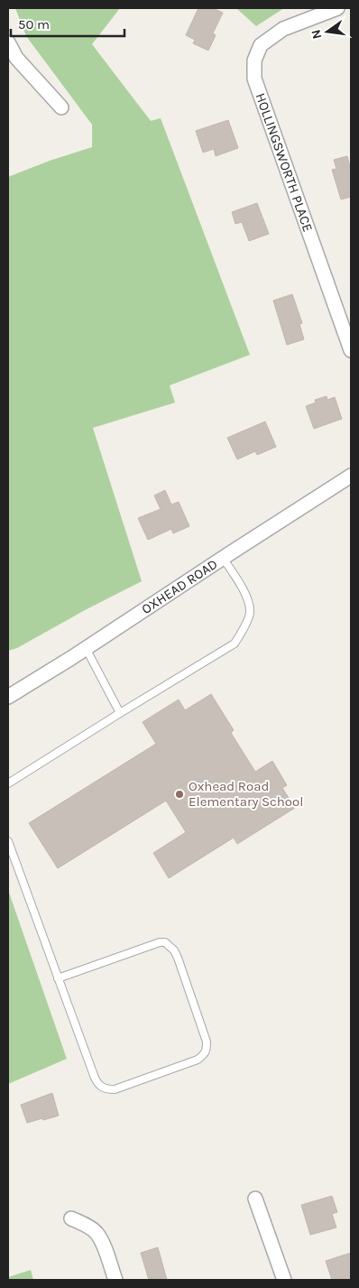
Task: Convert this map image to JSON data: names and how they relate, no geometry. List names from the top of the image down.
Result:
{
  "streets": {
    "street": ["HOLLINGSWORTH PLACE", "OXHEAD ROAD"]
  },
  "places": ["Oxhead Road Elementary School"],
  "scale_bar": "50 m",
  "north": "left"
}
